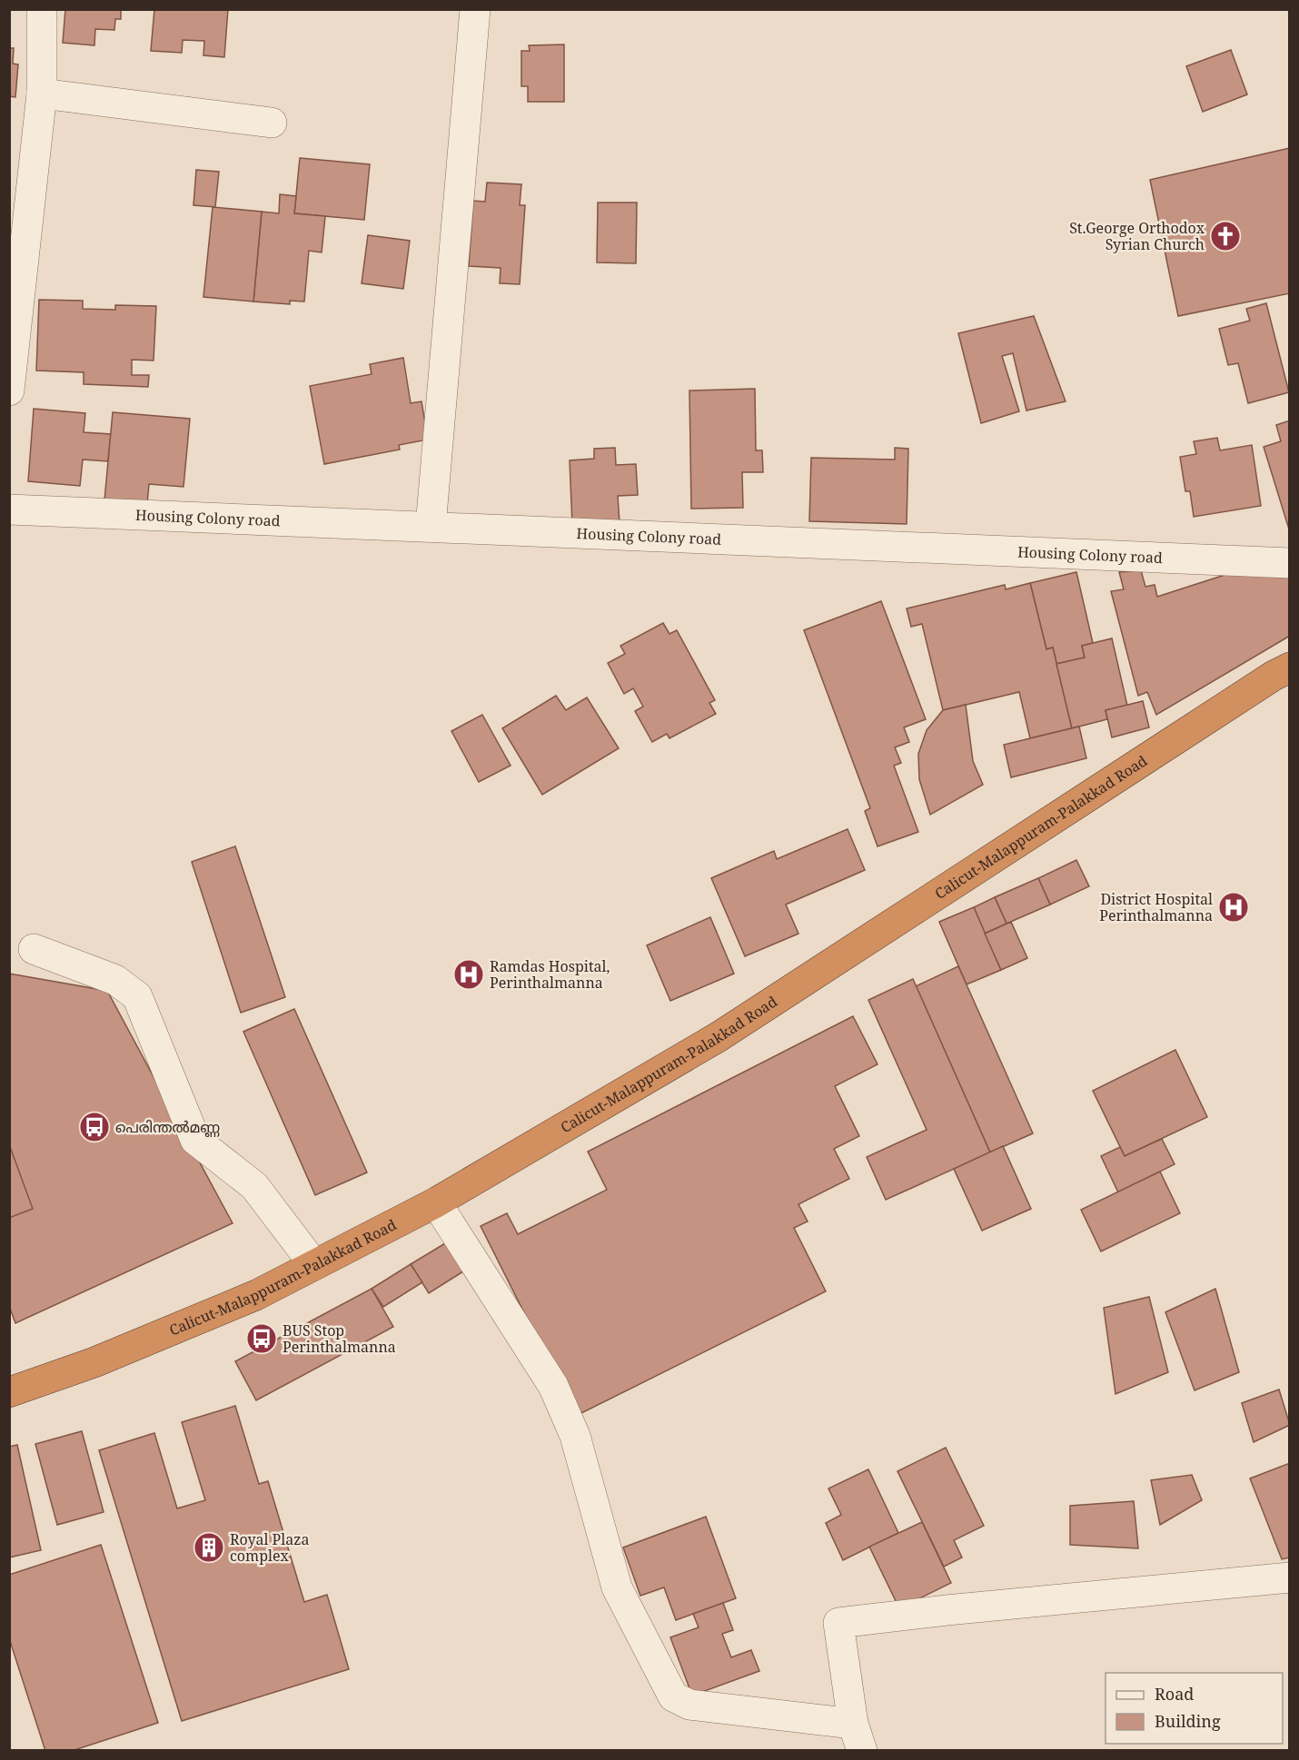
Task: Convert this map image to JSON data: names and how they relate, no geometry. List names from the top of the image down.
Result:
{
  "streets": {
    "highway": ["Calicut-Malappuram-Palakkad Road"],
    "street": ["Housing Colony road"]
  },
  "places": {
    "church": ["St.George Orthodox Syrian Church"],
    "hospital": ["District Hospital Perinthalmanna", "Ramdas Hospital, Perinthalmanna"],
    "bus stop": ["പെരിന്തൽമണ്ണ", "BUS Stop Perinthalmanna"],
    "building": ["Royal Plaza complex"]
  },
  "legend": ["Road", "Building"]
}
